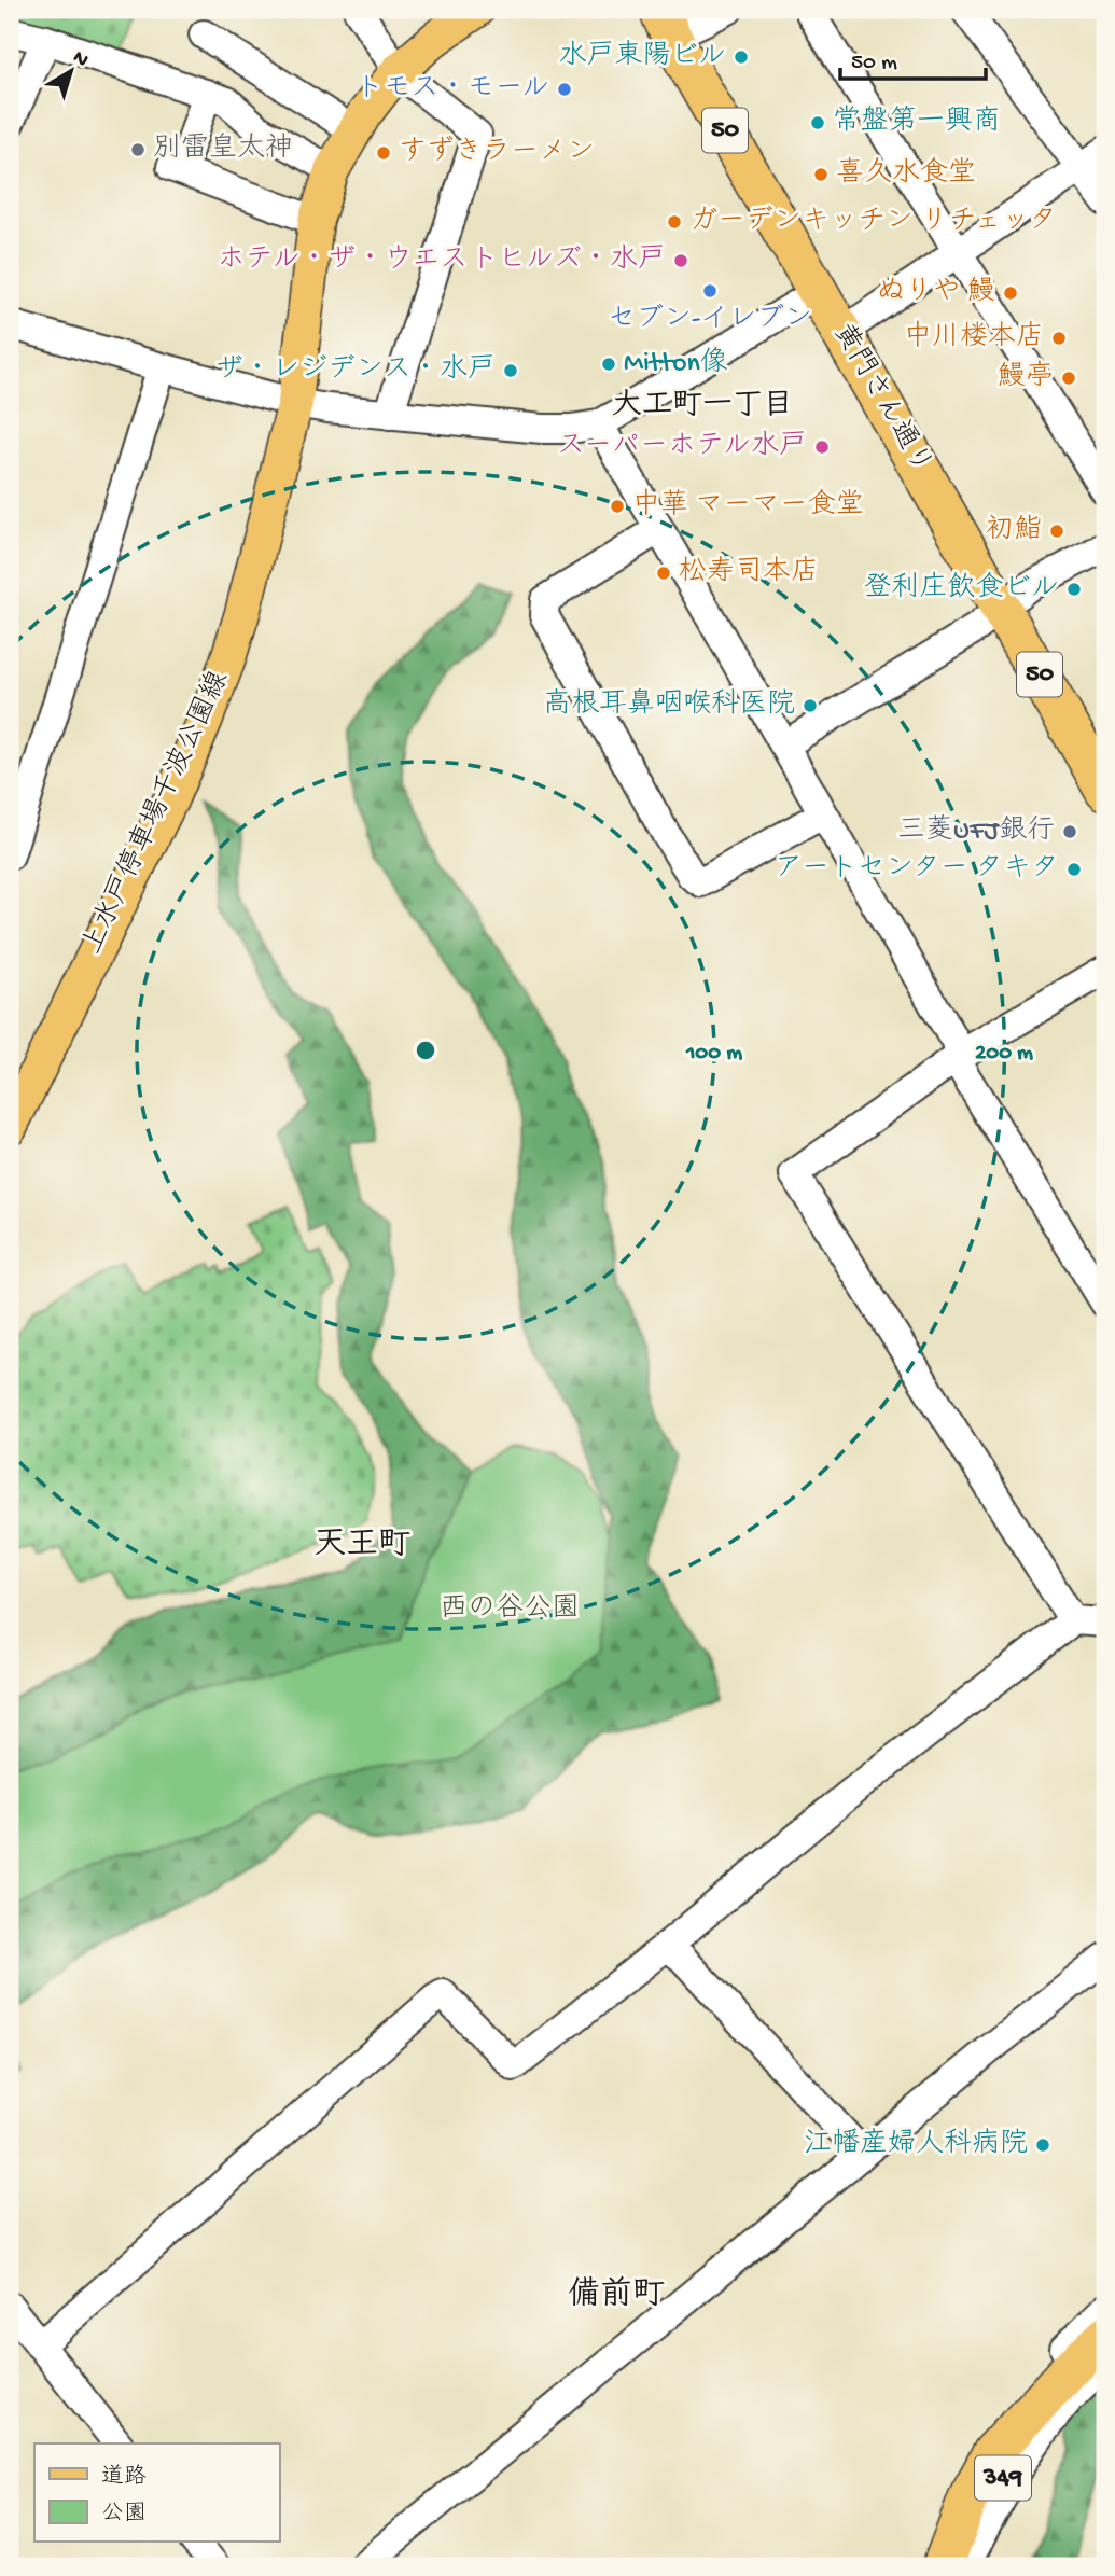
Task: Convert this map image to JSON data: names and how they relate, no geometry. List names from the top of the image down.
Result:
{
  "streets": {
    "highway": ["50", "黄門さん通り", "349"],
    "main road": ["上水戸停車場千波公園線"]
  },
  "districts": ["大工町一丁目", "天王町", "備前町"],
  "parks": ["西の谷公園"],
  "places": [
    "水戸東陽ビル",
    "トモス・モール",
    "常盤第一興商",
    "別雷皇太神",
    "すずきラーメン",
    "喜久水食堂",
    "ガーデンキッチン リチェッタ",
    "ホテル・ザ・ウエストヒルズ・水戸",
    "セブン-イレブン",
    "ぬりや 鰻",
    "中川楼本店",
    "Mitton像",
    "ザ・レジデンス・水戸",
    "鰻亭",
    "スーパーホテル水戸",
    "中華 マーマー食堂",
    "初鮨",
    "松寿司本店",
    "登利庄飲食ビル",
    "高根耳鼻咽喉科医院",
    "三菱UFJ銀行",
    "アートセンター タキタ",
    "江幡産婦人科病院"
  ],
  "legend": ["道路", "公園"],
  "scale_bar": "50 m",
  "north": "top right",
  "rings": ["100 m", "200 m"]
}
